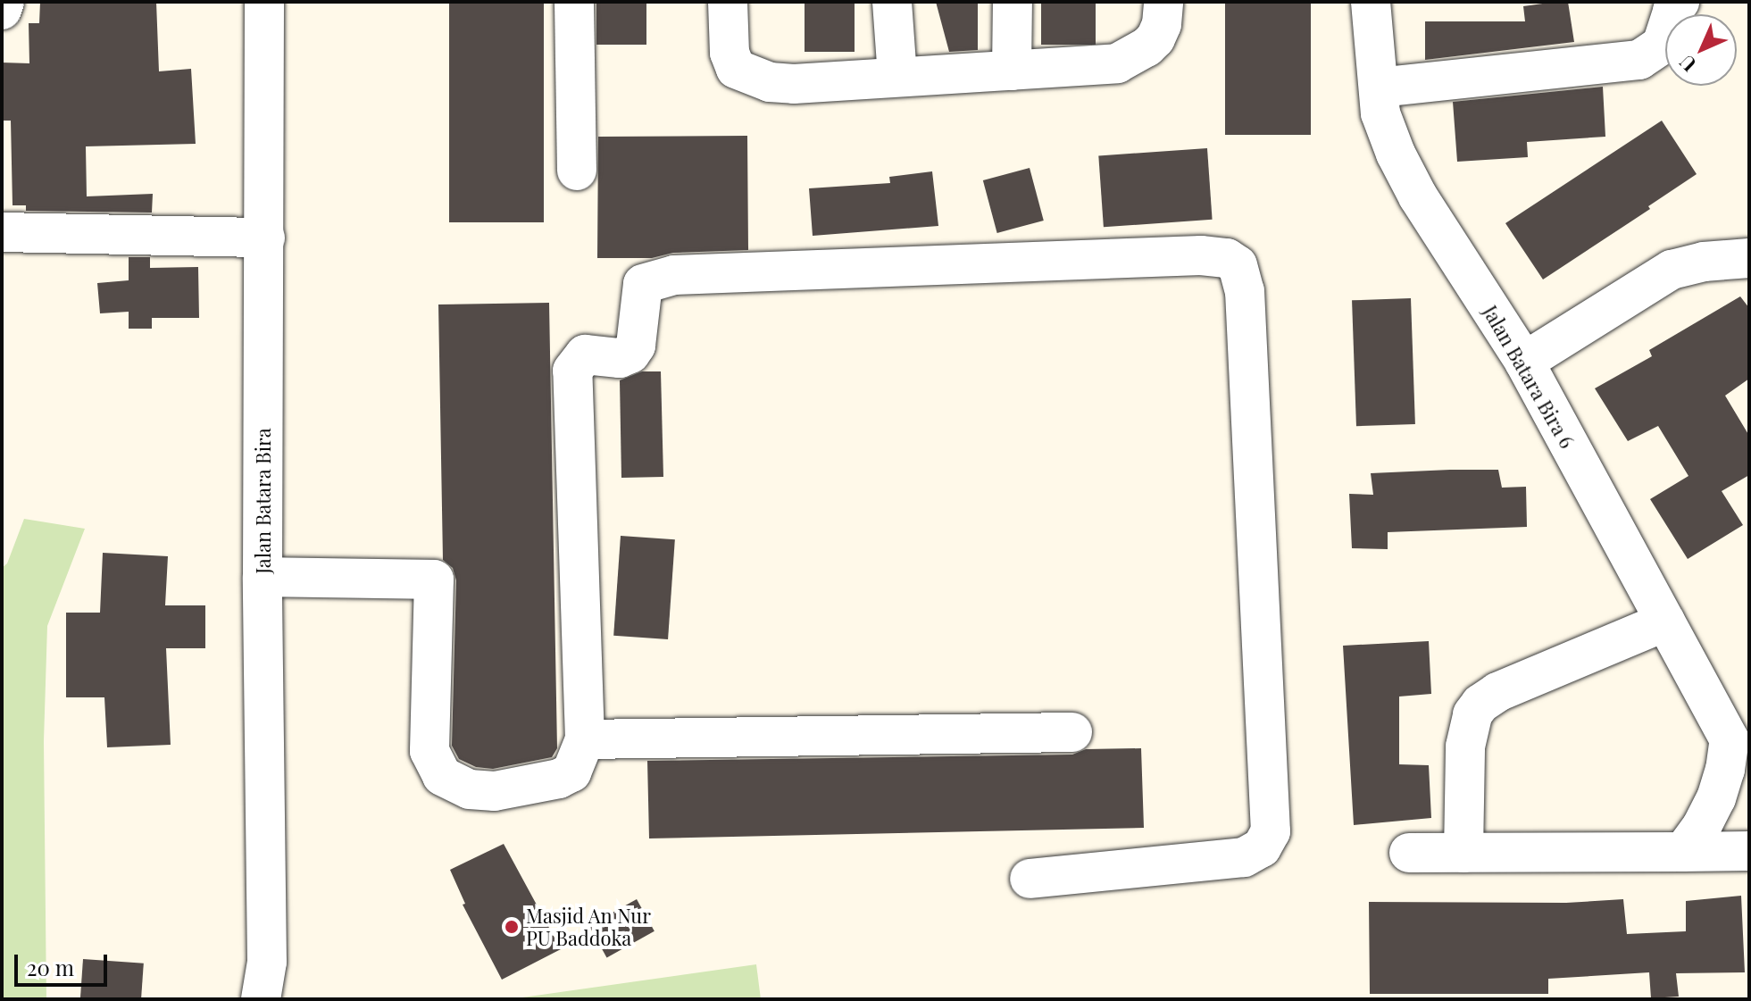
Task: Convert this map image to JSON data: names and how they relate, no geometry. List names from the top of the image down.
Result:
{
  "streets": {
    "street": ["Jalan Batara Bira 6", "Jalan Batara Bira"]
  },
  "places": ["Masjid An Nur PU Baddoka"],
  "scale_bar": "20 m",
  "north": "bottom left"
}
